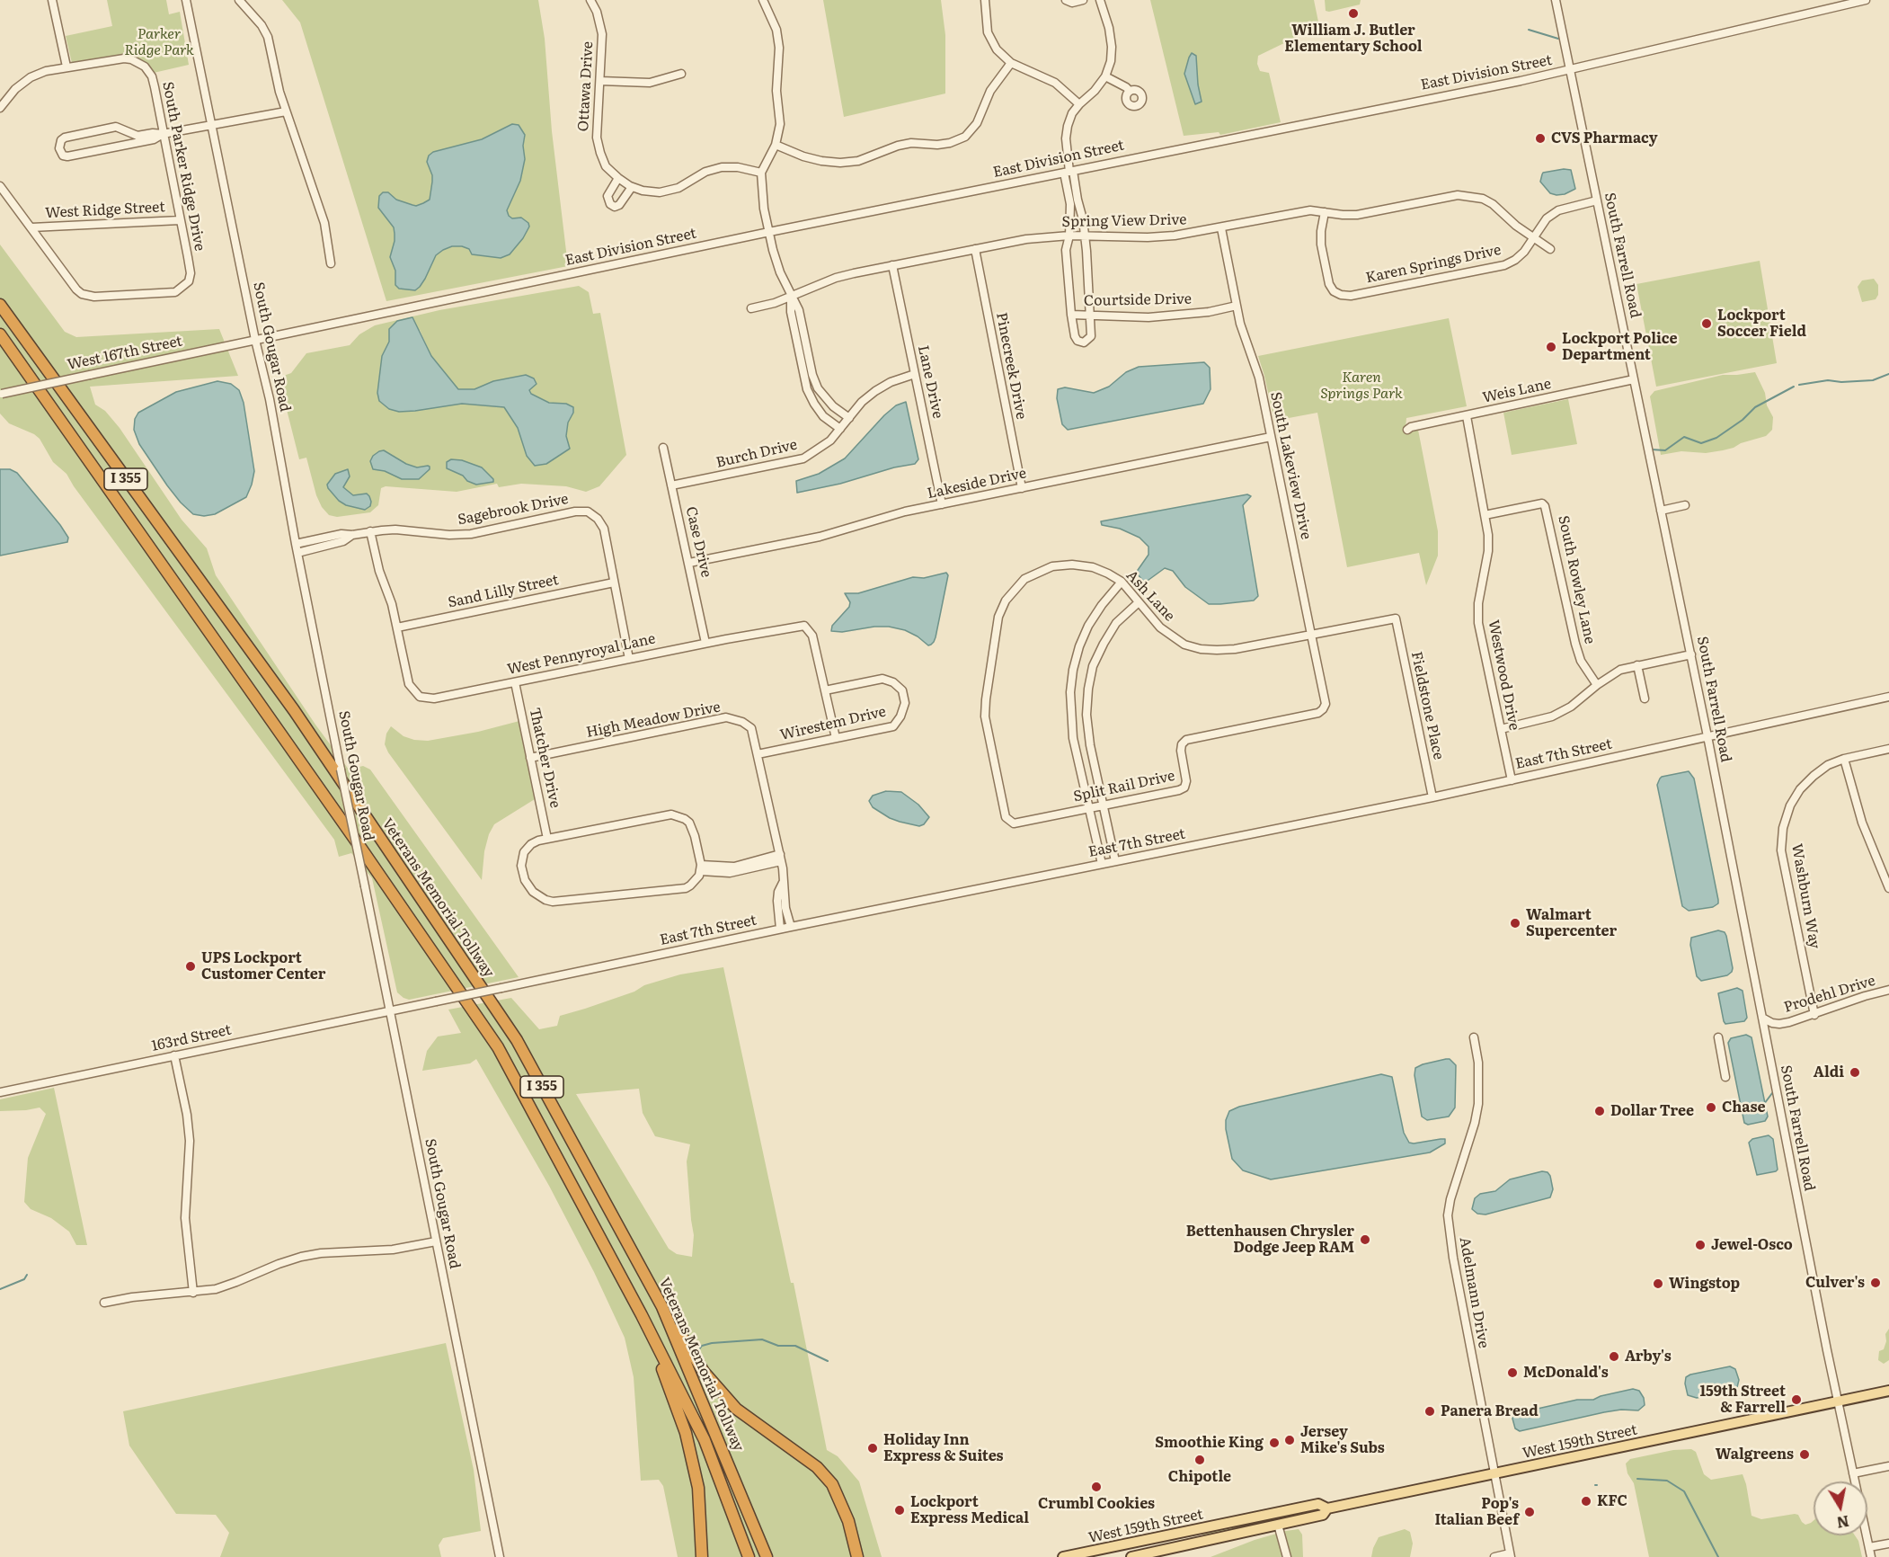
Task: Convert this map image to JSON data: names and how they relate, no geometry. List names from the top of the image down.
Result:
{
  "streets": {
    "highway": ["I 355", "Veterans Memorial Tollway"],
    "main road": ["West 159th Street"],
    "street": [
      "East Division Street",
      "Ottawa Drive",
      "South Parker Ridge Drive",
      "West Ridge Street",
      "Spring View Drive",
      "South Farrell Road",
      "Karen Springs Drive",
      "Courtside Drive",
      "South Gougar Road",
      "West 167th Street",
      "Pinecreek Drive",
      "Lane Drive",
      "Weis Lane",
      "Burch Drive",
      "South Lakeview Drive",
      "Lakeside Drive",
      "Sagebrook Drive",
      "Case Drive",
      "South Rowley Lane",
      "Sand Lilly Street",
      "Ash Lane",
      "West Pennyroyal Lane",
      "Westwood Drive",
      "Fieldstone Place",
      "High Meadow Drive",
      "Wirestem Drive",
      "East 7th Street",
      "Thatcher Drive",
      "Split Rail Drive",
      "Washburn Way",
      "Prodehl Drive",
      "163rd Street",
      "Adelmann Drive"
    ]
  },
  "crossings": [
    ["East Division Street", "South Farrell Road"],
    ["East Division Street", "South Gougar Road"],
    ["East Division Street", "West 167th Street"],
    ["South Parker Ridge Drive", "West Ridge Street"],
    ["Spring View Drive", "Karen Springs Drive"],
    ["Spring View Drive", "Pinecreek Drive"],
    ["Spring View Drive", "Lane Drive"],
    ["Spring View Drive", "South Lakeview Drive"],
    ["South Farrell Road", "Karen Springs Drive"],
    ["South Farrell Road", "Weis Lane"],
    ["South Farrell Road", "East 7th Street"],
    ["South Farrell Road", "Prodehl Drive"],
    ["South Farrell Road", "West 159th Street"],
    ["Courtside Drive", "South Lakeview Drive"],
    ["South Gougar Road", "West 167th Street"],
    ["South Gougar Road", "Sagebrook Drive"],
    ["South Gougar Road", "East 7th Street"],
    ["South Gougar Road", "163rd Street"],
    ["Pinecreek Drive", "Lakeside Drive"],
    ["Lane Drive", "Burch Drive"],
    ["Lane Drive", "Lakeside Drive"],
    ["Weis Lane", "Westwood Drive"],
    ["Burch Drive", "Case Drive"],
    ["South Lakeview Drive", "Lakeside Drive"],
    ["South Lakeview Drive", "Ash Lane"],
    ["South Lakeview Drive", "Split Rail Drive"],
    ["Lakeside Drive", "Case Drive"],
    ["Sagebrook Drive", "Sand Lilly Street"],
    ["Sagebrook Drive", "West Pennyroyal Lane"],
    ["Case Drive", "West Pennyroyal Lane"],
    ["South Rowley Lane", "Westwood Drive"],
    ["Sand Lilly Street", "West Pennyroyal Lane"],
    ["Ash Lane", "Fieldstone Place"],
    ["Ash Lane", "Split Rail Drive"],
    ["West Pennyroyal Lane", "Wirestem Drive"],
    ["West Pennyroyal Lane", "Thatcher Drive"],
    ["Westwood Drive", "East 7th Street"],
    ["Fieldstone Place", "East 7th Street"],
    ["High Meadow Drive", "Wirestem Drive"],
    ["High Meadow Drive", "East 7th Street"],
    ["High Meadow Drive", "Thatcher Drive"],
    ["East 7th Street", "163rd Street"],
    ["Washburn Way", "Prodehl Drive"],
    ["Adelmann Drive", "West 159th Street"]
  ],
  "parks": ["Parker Ridge Park", "Karen Springs Park"],
  "places": [
    "William J. Butler Elementary School",
    "CVS Pharmacy",
    "Lockport Soccer Field",
    "Lockport Police Department",
    "Walmart Supercenter",
    "UPS Lockport Customer Center",
    "Aldi",
    "Chase",
    "Dollar Tree",
    "Bettenhausen Chrysler Dodge Jeep RAM",
    "Jewel-Osco",
    "Culver's",
    "Wingstop",
    "Arby's",
    "McDonald's",
    "159th Street & Farrell",
    "Panera Bread",
    "Jersey Mike's Subs",
    "Smoothie King",
    "Holiday Inn Express & Suites",
    "Walgreens",
    "Chipotle",
    "Crumbl Cookies",
    "KFC",
    "Lockport Express Medical",
    "Pop's Italian Beef"
  ],
  "north": "bottom"
}
